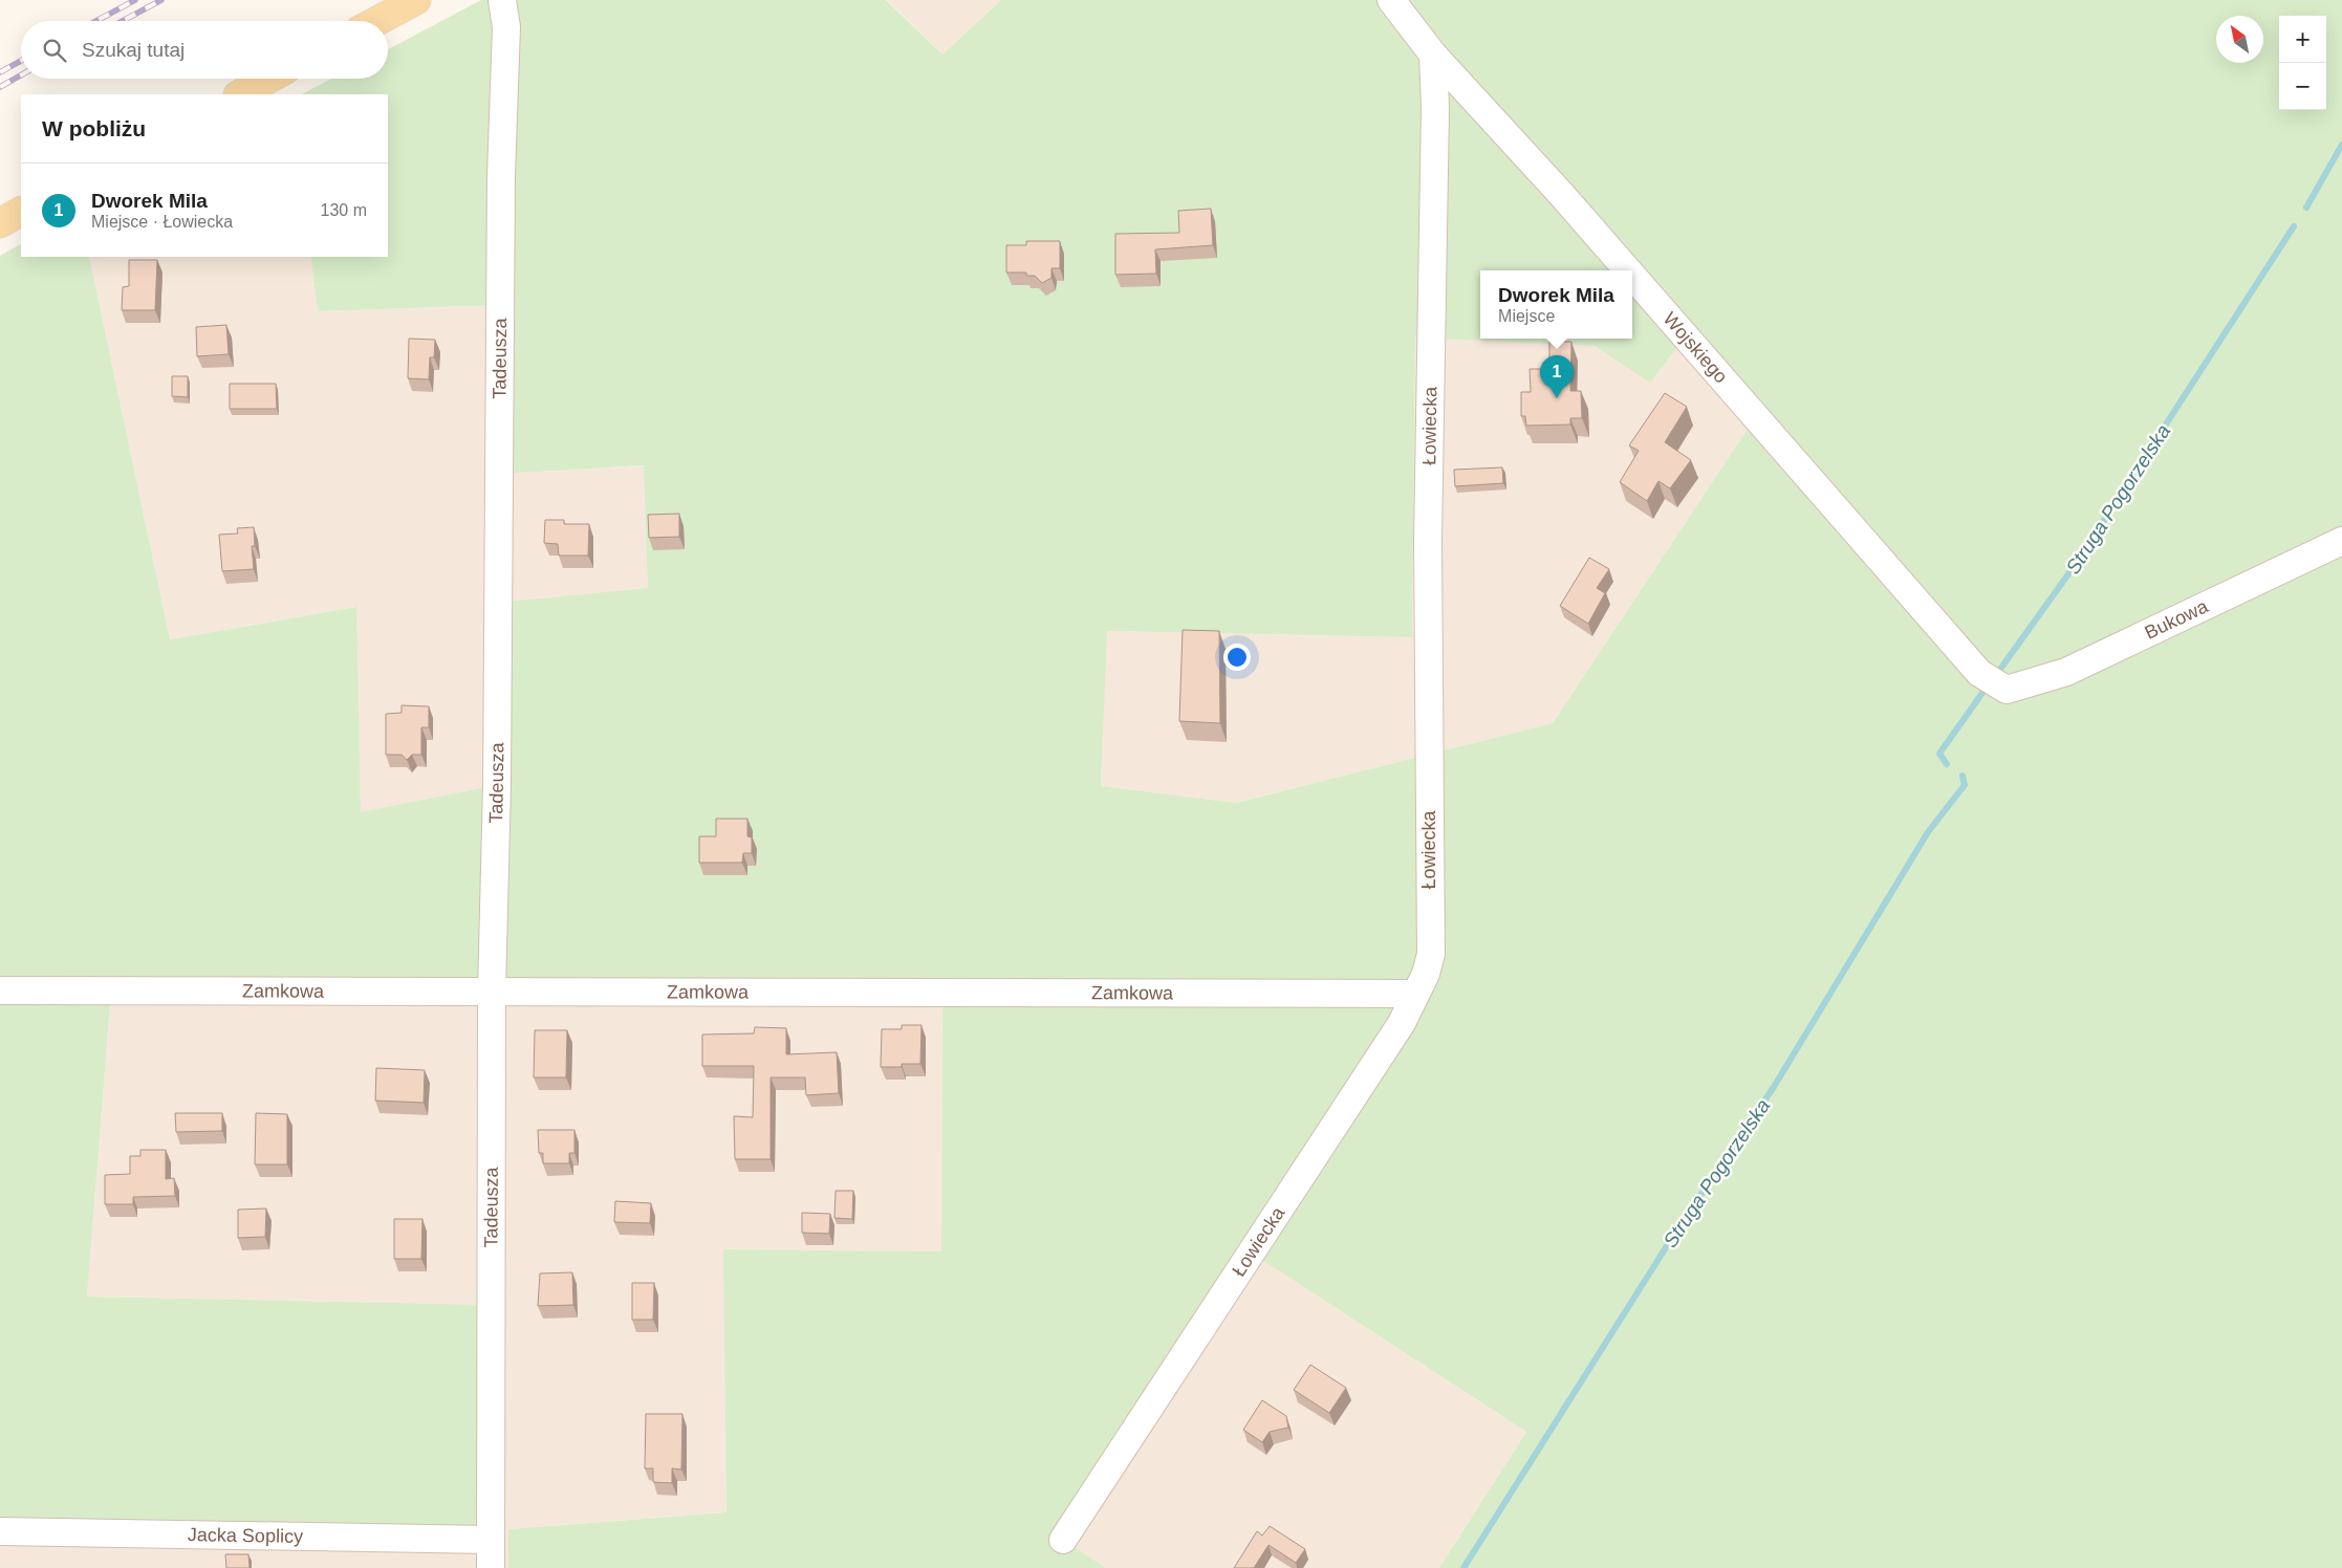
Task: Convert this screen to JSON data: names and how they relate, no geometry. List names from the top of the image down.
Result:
{
  "streets": {
    "street": [
      "Wojskiego",
      "Tadeusza",
      "Łowiecka",
      "Bukowa",
      "Zamkowa",
      "Jacka Soplicy"
    ]
  },
  "crossings": [
    ["Wojskiego", "Łowiecka"],
    ["Wojskiego", "Bukowa"],
    ["Tadeusza", "Zamkowa"],
    ["Tadeusza", "Jacka Soplicy"],
    ["Łowiecka", "Zamkowa"]
  ],
  "water": ["Struga Pogorzelska"],
  "north": "top left",
  "page": {
    "map_buttons": ["+", "−"],
    "search": "Szukaj tutaj",
    "heading": "W pobliżu",
    "list": [
      {
        "mark": "1",
        "name": "Dworek Mila",
        "note": "Miejsce · Łowiecka",
        "value": "130 m"
      }
    ],
    "popup": ["Dworek Mila", "Miejsce"],
    "pins": "1"
  }
}
